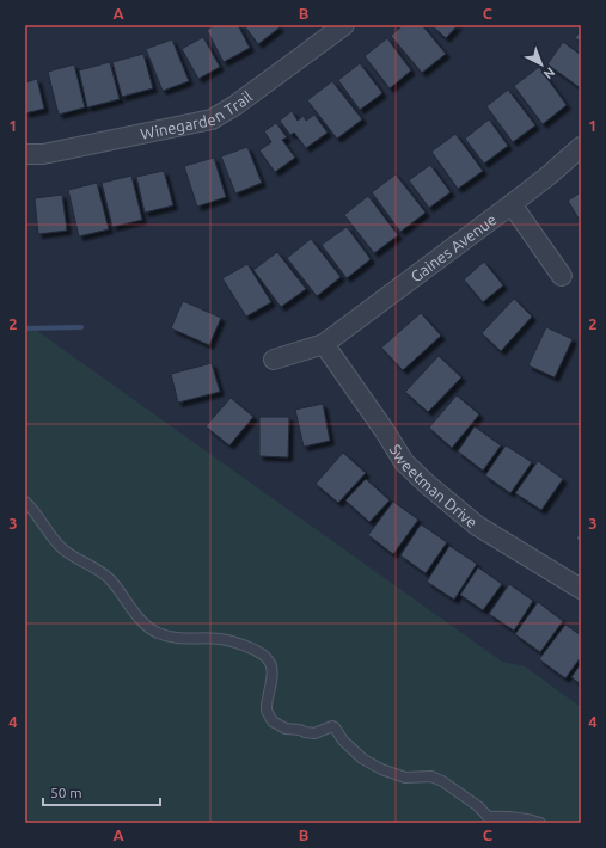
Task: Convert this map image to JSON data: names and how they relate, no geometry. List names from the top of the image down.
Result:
{
  "streets": {
    "street": ["Winegarden Trail", "Gaines Avenue", "Sweetman Drive"]
  },
  "crossings": [
    ["Gaines Avenue", "Sweetman Drive"]
  ],
  "scale_bar": "50 m",
  "north": "bottom right",
  "grid": {
    "columns": ["A", "B", "C"],
    "rows": [
      "1",
      "2",
      "3",
      "4"
    ]
  }
}
